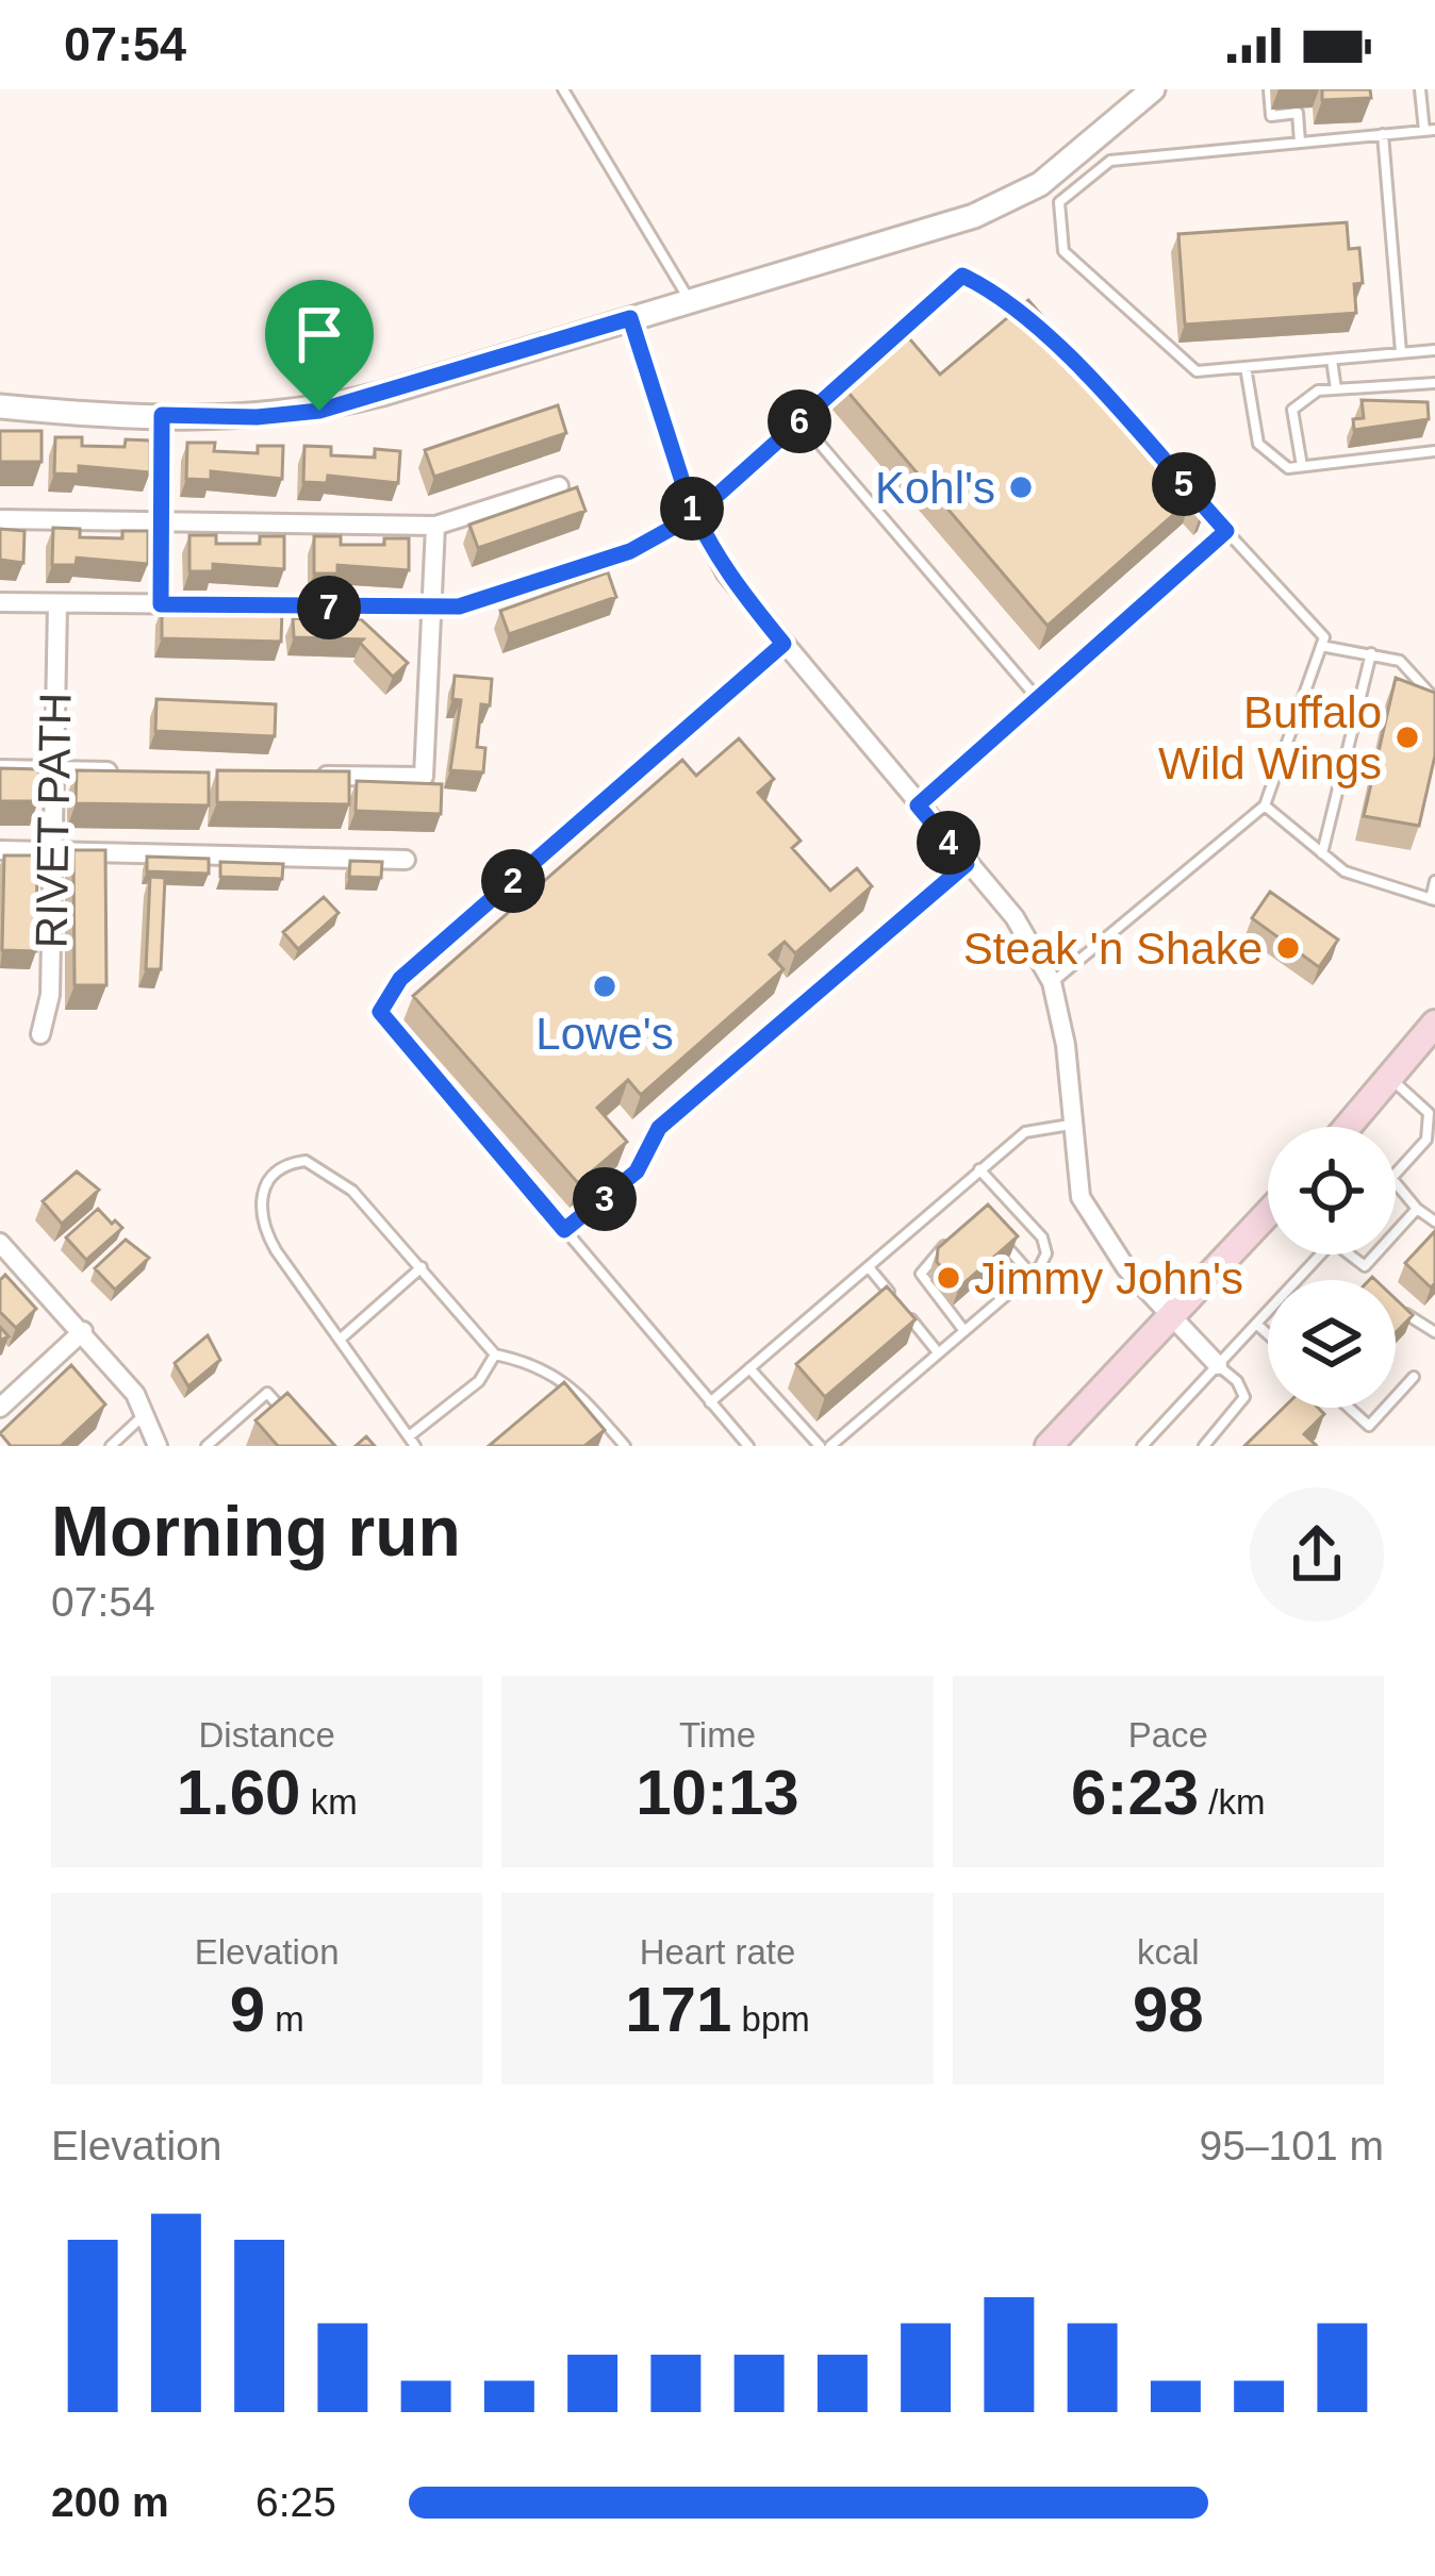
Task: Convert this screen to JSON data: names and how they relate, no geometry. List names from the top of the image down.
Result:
{
  "streets": {
    "street": ["RIVET PATH"]
  },
  "places": [
    "Kohl's",
    "Buffalo Wild Wings",
    "Steak 'n Shake",
    "Lowe's",
    "Jimmy John's"
  ],
  "page": {
    "status": "07:54",
    "pins": [
      "6",
      "5",
      "1",
      "7",
      "4",
      "2",
      "3"
    ],
    "heading": ["Morning run", "07:54"],
    "stats": [
      ["Distance", "1.60 km"],
      ["Time", "10:13"],
      ["Pace", "6:23 /km"],
      ["Elevation", "9 m"],
      ["Heart rate", "171 bpm"],
      ["kcal", "98"]
    ],
    "chart": ["Elevation", "95–101 m"],
    "list": [
      {
        "name": "200 m",
        "note": "6:25"
      }
    ]
  }
}
